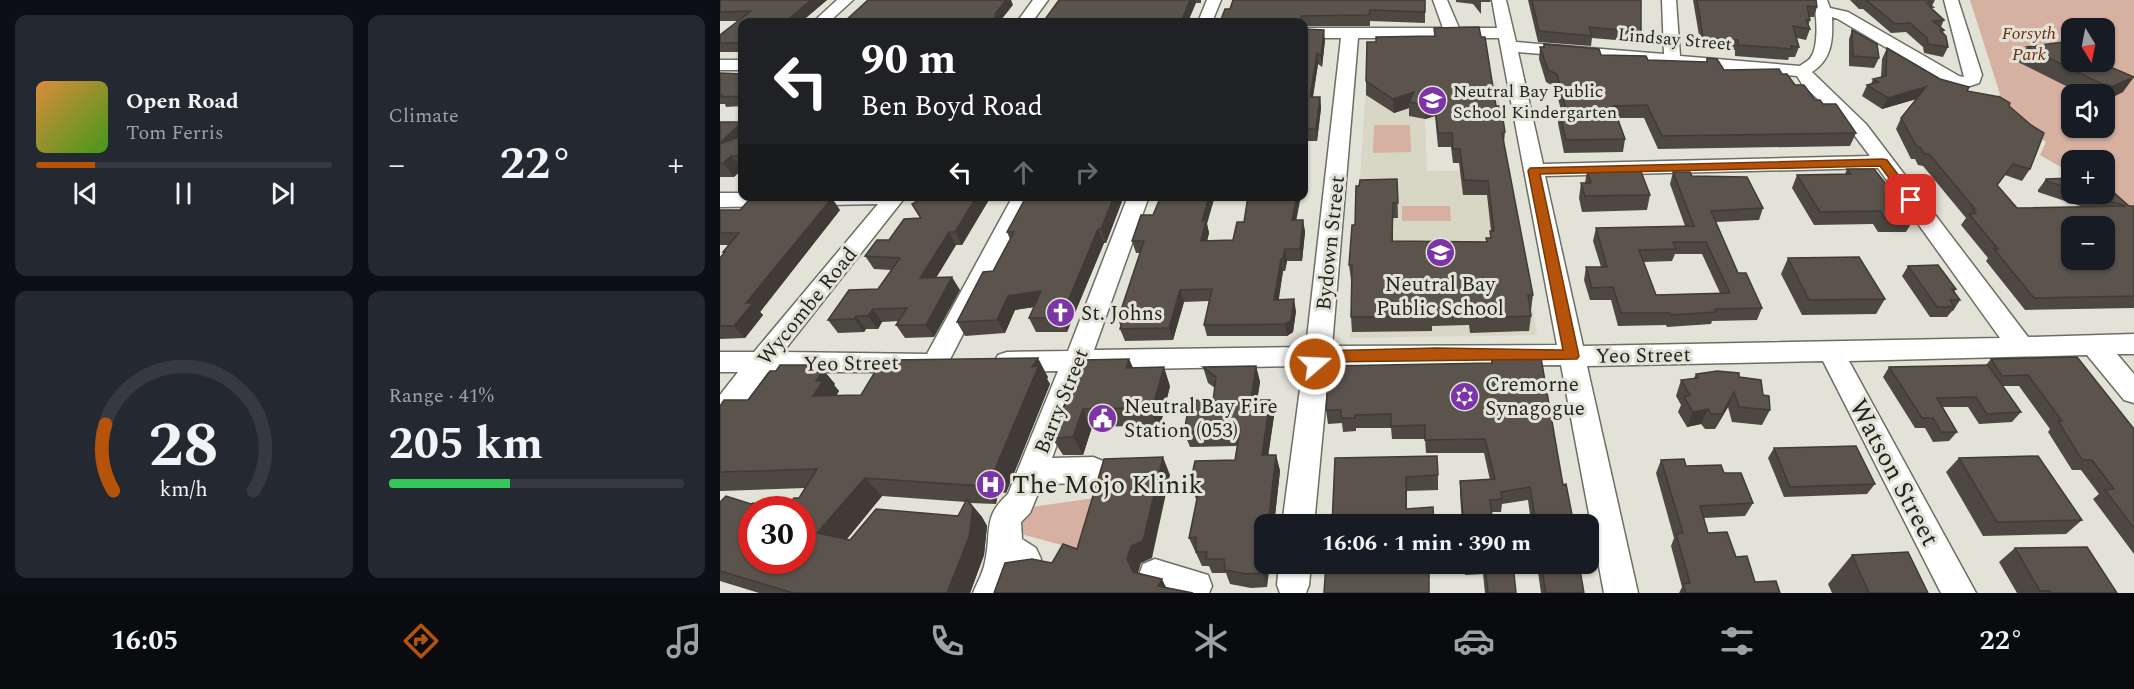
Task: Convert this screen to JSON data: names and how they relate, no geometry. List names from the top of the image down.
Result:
{
  "streets": {
    "street": [
      "Lindsay Street",
      "Bydown Street",
      "Wycombe Road",
      "Yeo Street",
      "Barry Street",
      "Watson Street"
    ]
  },
  "crossings": [
    ["Lindsay Street", "Bydown Street"],
    ["Bydown Street", "Yeo Street"],
    ["Wycombe Road", "Yeo Street"],
    ["Yeo Street", "Barry Street"],
    ["Yeo Street", "Watson Street"]
  ],
  "parks": ["Forsyth Park"],
  "places": {
    "school or university": ["Neutral Bay Public School Kindergarten", "Neutral Bay Public School"],
    "church": ["St. Johns"],
    "synagogue": ["Cremorne Synagogue"],
    "public building": ["Neutral Bay Fire Station (053)"],
    "hospital": ["The Mojo Klinik"]
  },
  "north": "bottom",
  "page": {
    "tile": [
      "Climate",
      ["Range · 41%", "205 km"]
    ],
    "map_buttons": ["+", "−"],
    "turn": ["90 m", "Ben Boyd Road"],
    "song": ["Open Road", "Tom Ferris"],
    "heat": ["−", "22°", "+"],
    "limit": "30",
    "trip": "16:06 · 1 min · 390 m",
    "tabs": ["16:05", "22°"],
    "gauge": ["28", "km/h"]
  }
}
